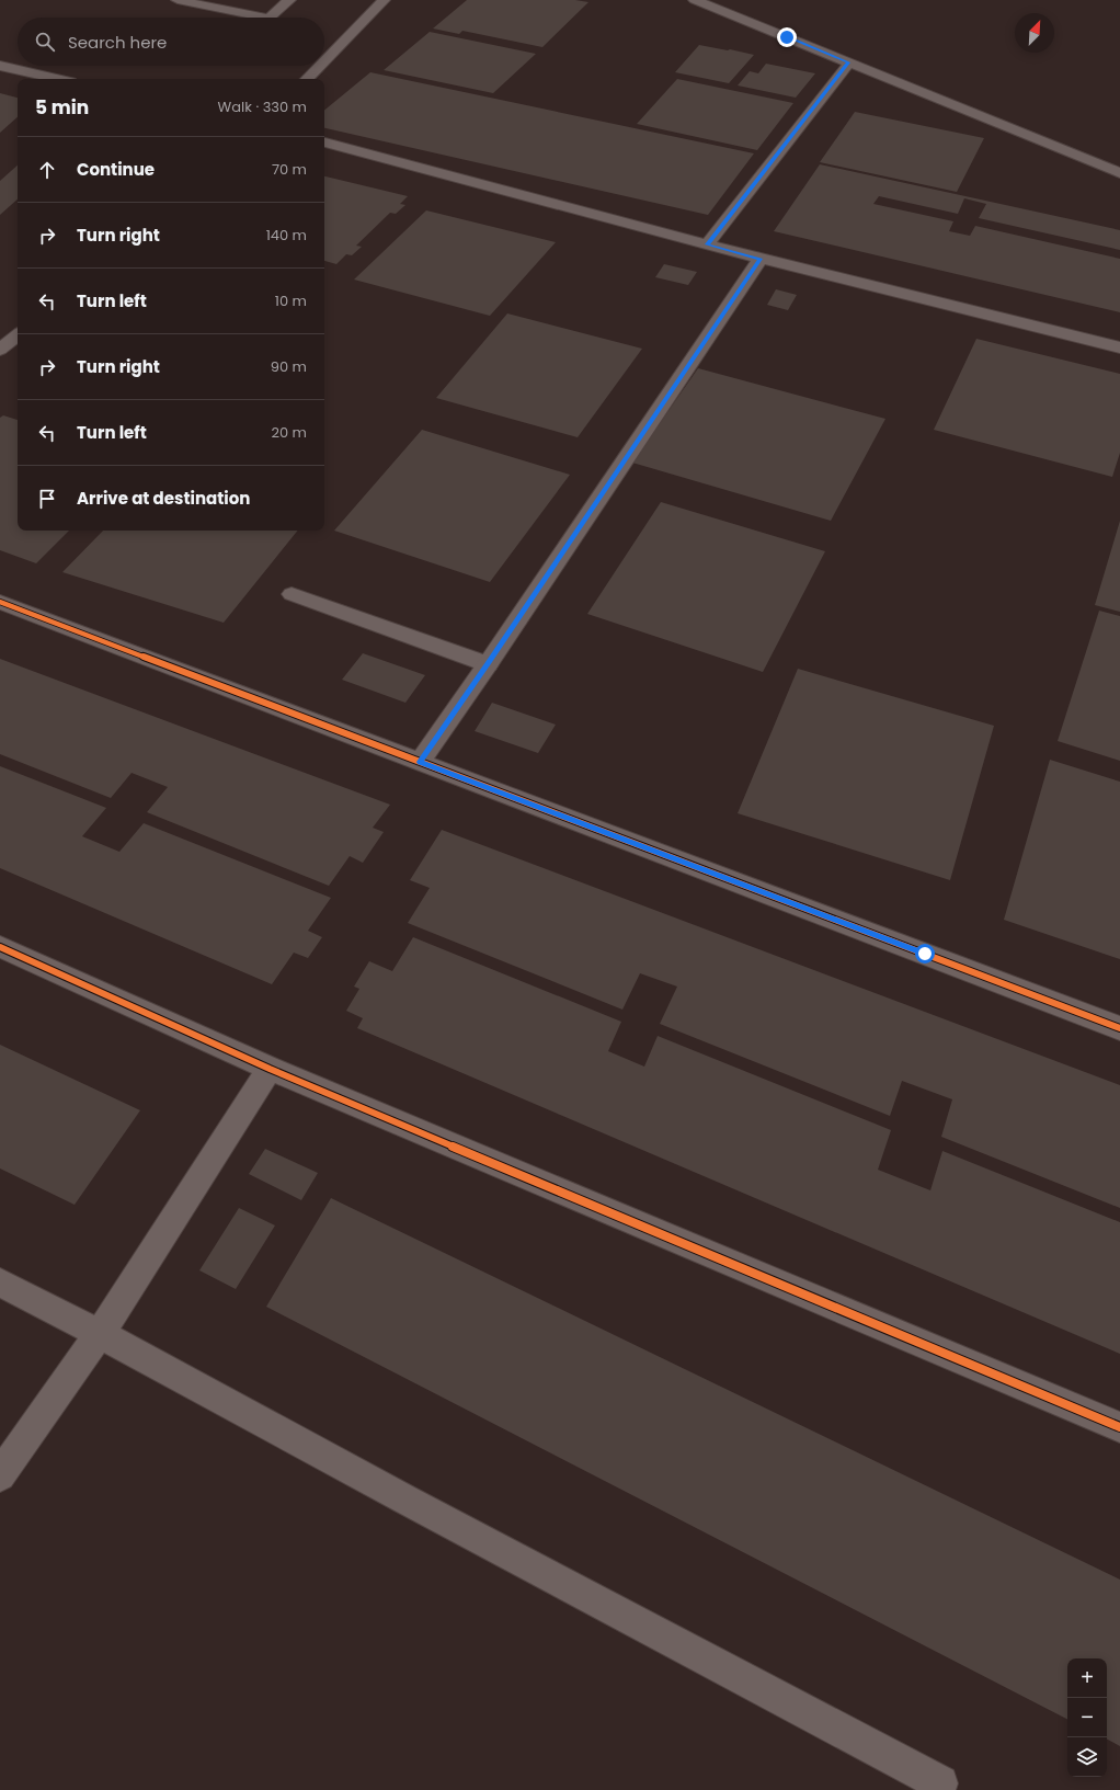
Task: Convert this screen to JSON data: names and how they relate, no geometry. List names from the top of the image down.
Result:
{
  "north": "top right",
  "page": {
    "search": "Search here",
    "heading": ["5 min", "Walk · 330 m"],
    "list": [
      ["Continue", "70 m"],
      ["Turn right", "140 m"],
      ["Turn left", "10 m"],
      ["Turn right", "90 m"],
      ["Turn left", "20 m"],
      "Arrive at destination"
    ],
    "map_buttons": ["+", "−"]
  }
}
